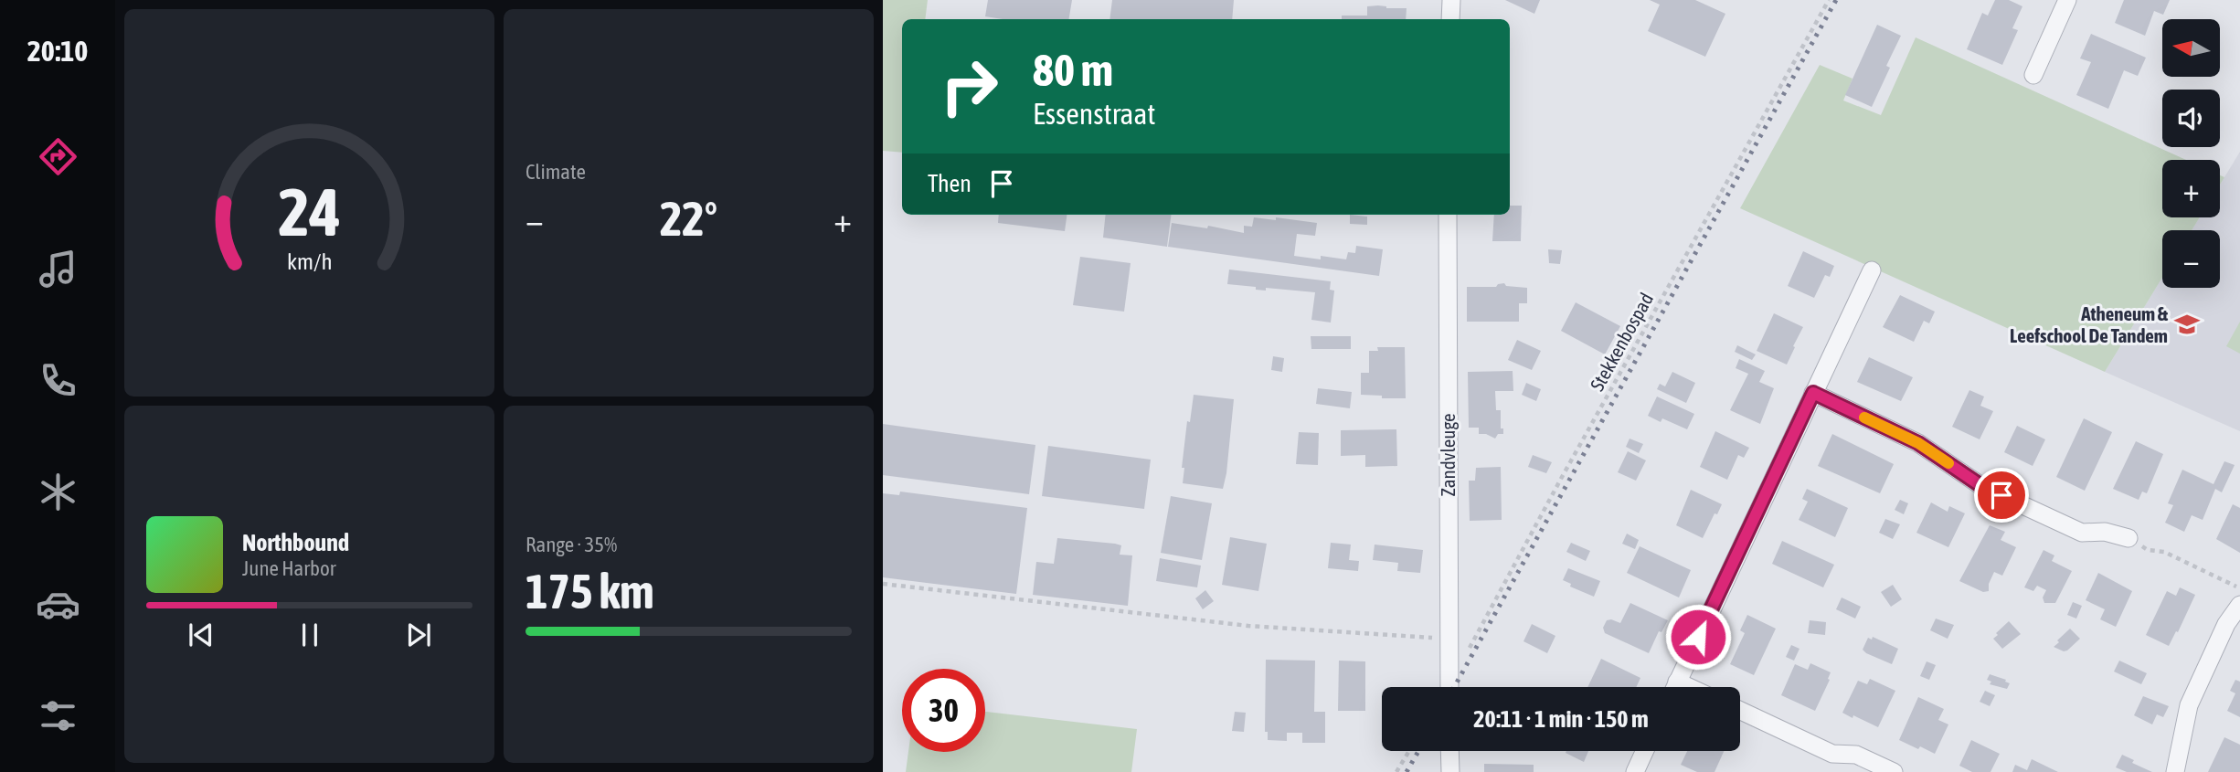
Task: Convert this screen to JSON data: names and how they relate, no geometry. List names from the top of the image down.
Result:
{
  "streets": {
    "street": ["Zandvleuge"],
    "path": ["Stekkenbospad"]
  },
  "places": {
    "school or university": ["Atheneum & Leefschool De Tandem"]
  },
  "north": "left",
  "page": {
    "tabs": "20:10",
    "tile": [
      "Climate",
      ["Range · 35%", "175 km"]
    ],
    "map_buttons": ["+", "−"],
    "turn": ["80 m", "Essenstraat"],
    "then": "Then",
    "heat": ["−", "22°", "+"],
    "song": ["Northbound", "June Harbor"],
    "limit": "30",
    "trip": "20:11 · 1 min · 150 m",
    "gauge": ["24", "km/h"]
  }
}
